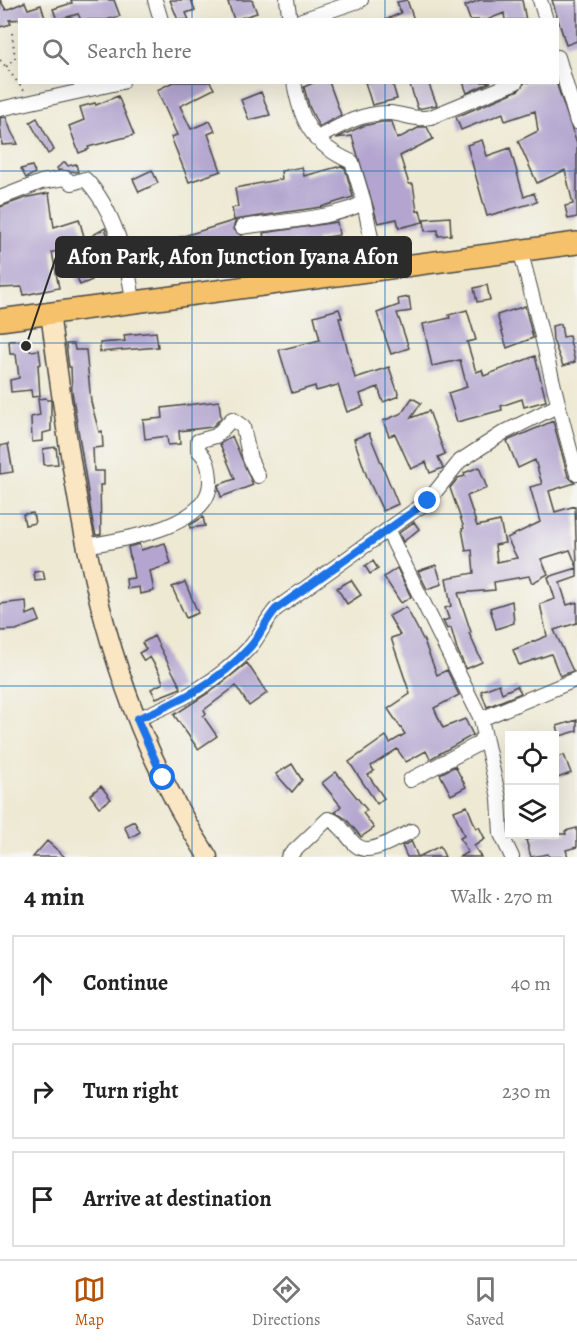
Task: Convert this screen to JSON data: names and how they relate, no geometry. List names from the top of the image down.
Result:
{
  "places": ["Afon Park, Afon Junction Iyana Afon"],
  "page": {
    "search": "Search here",
    "heading": ["4 min", "Walk · 270 m"],
    "list": [
      ["Continue", "40 m"],
      ["Turn right", "230 m"],
      "Arrive at destination"
    ],
    "nav": ["Map", "Directions", "Saved"]
  }
}
